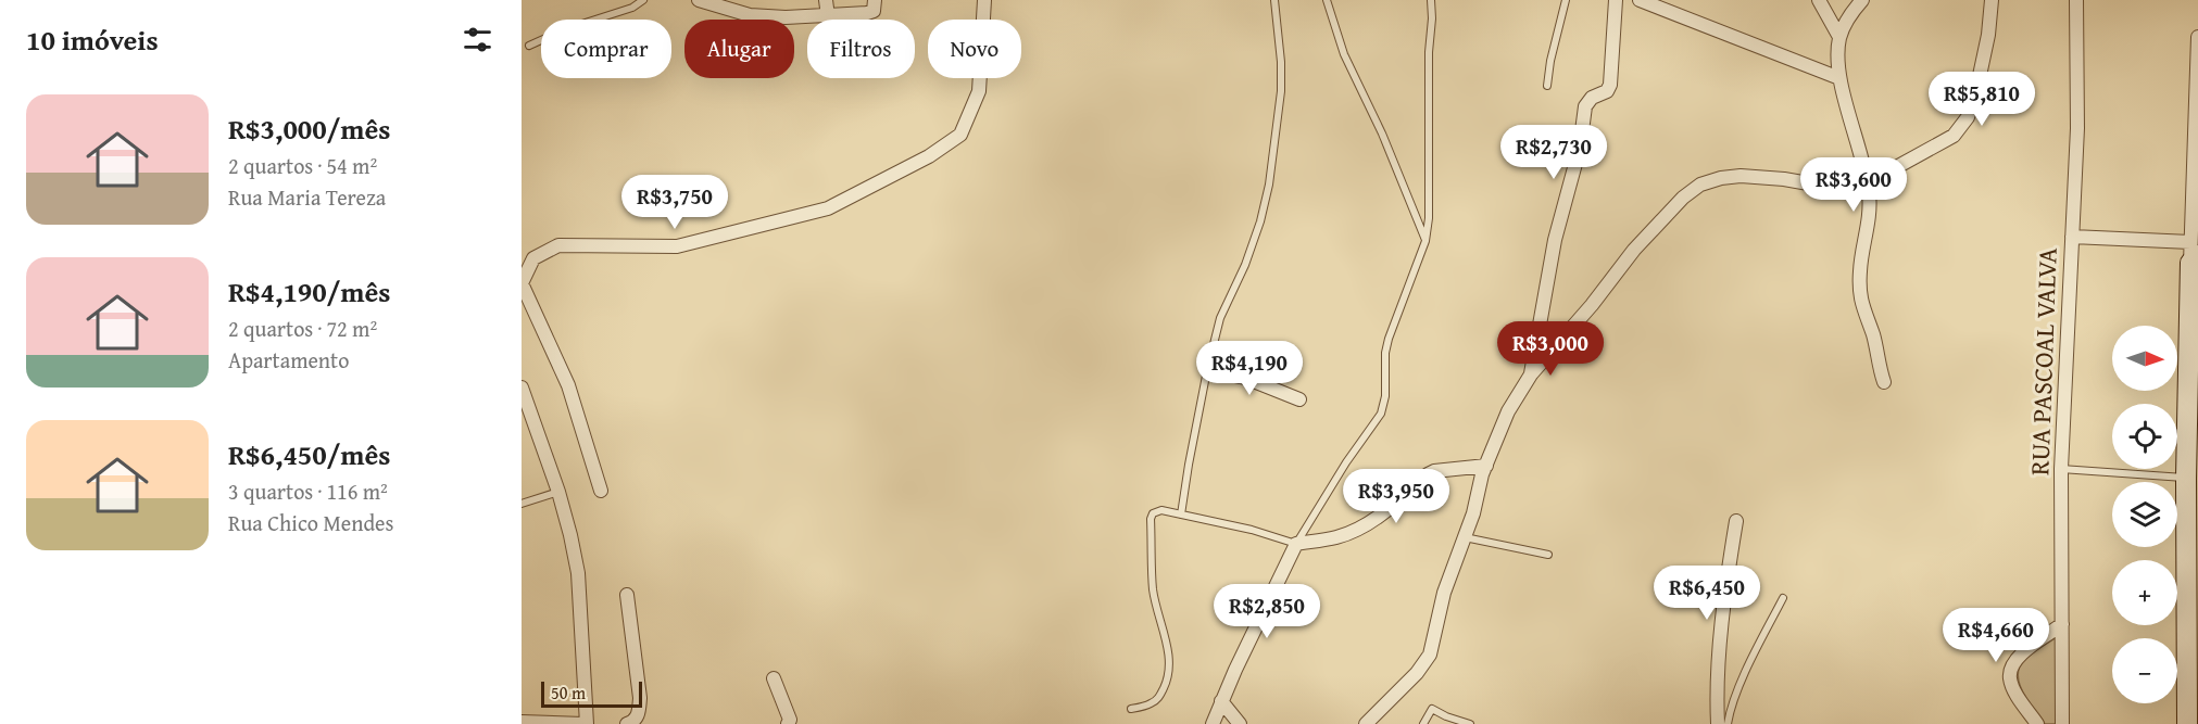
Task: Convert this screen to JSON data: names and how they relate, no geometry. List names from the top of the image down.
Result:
{
  "streets": {
    "street": ["RUA PASCOAL VALVA"]
  },
  "scale_bar": "50 m",
  "north": "right",
  "page": {
    "heading": "10 imóveis",
    "chip": [
      "Comprar",
      "Alugar",
      "Filtros",
      "Novo"
    ],
    "price": [
      "R$5,810",
      "R$2,730",
      "R$3,600",
      "R$3,750",
      "R$3,000",
      "R$4,190",
      "R$3,950",
      "R$6,450",
      "R$2,850",
      "R$4,660"
    ],
    "list": [
      {
        "name": "R$3,000/mês",
        "note": "2 quartos · 54 m² · Rua Maria Tereza"
      },
      {
        "name": "R$4,190/mês",
        "note": "2 quartos · 72 m² · Apartamento"
      },
      {
        "name": "R$6,450/mês",
        "note": "3 quartos · 116 m² · Rua Chico Mendes"
      }
    ],
    "map_buttons": ["+", "−"],
    "scale": "50 m"
  }
}
